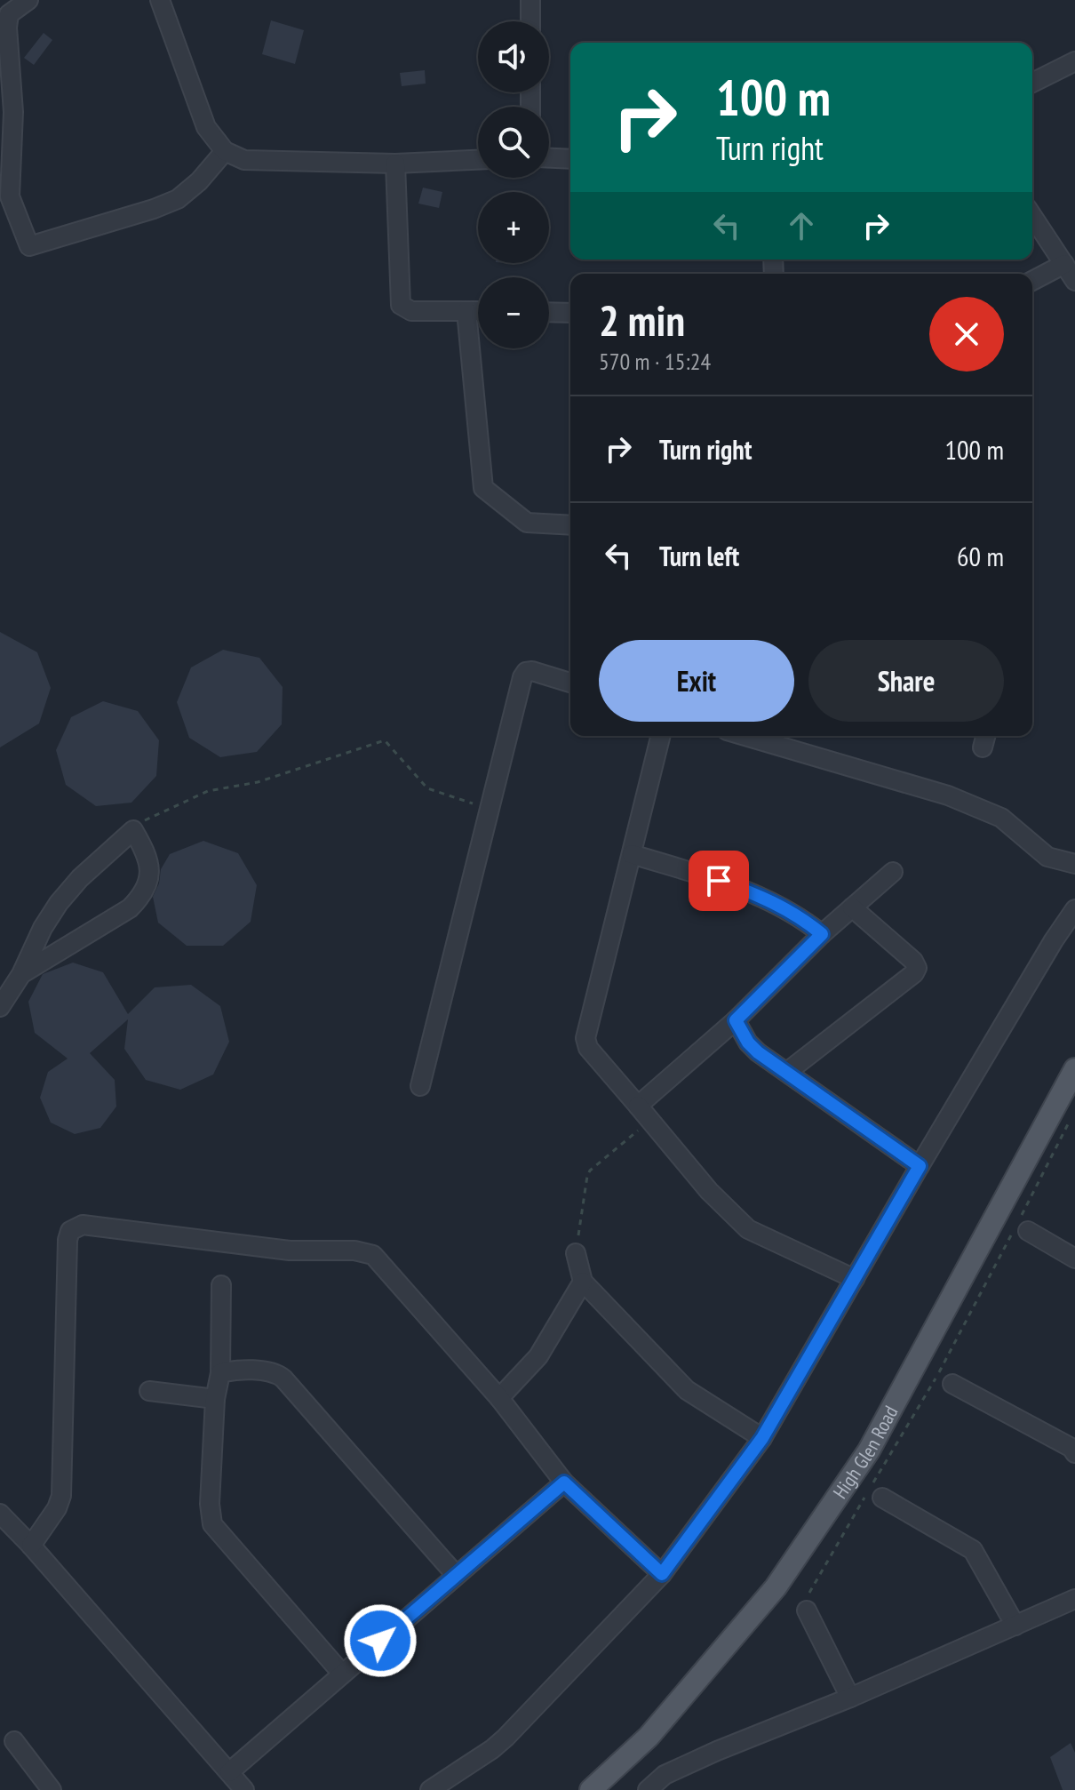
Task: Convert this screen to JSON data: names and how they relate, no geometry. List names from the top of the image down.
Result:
{
  "streets": {
    "main road": ["High Glen Road"]
  },
  "page": {
    "map_buttons": ["+", "−"],
    "turn": ["100 m", "Turn right"],
    "heading": ["2 min", "570 m · 15:24"],
    "list": [
      {
        "name": "Turn right",
        "value": "100 m"
      },
      {
        "name": "Turn left",
        "value": "60 m"
      }
    ],
    "buttons": ["Exit", "Share"]
  }
}
